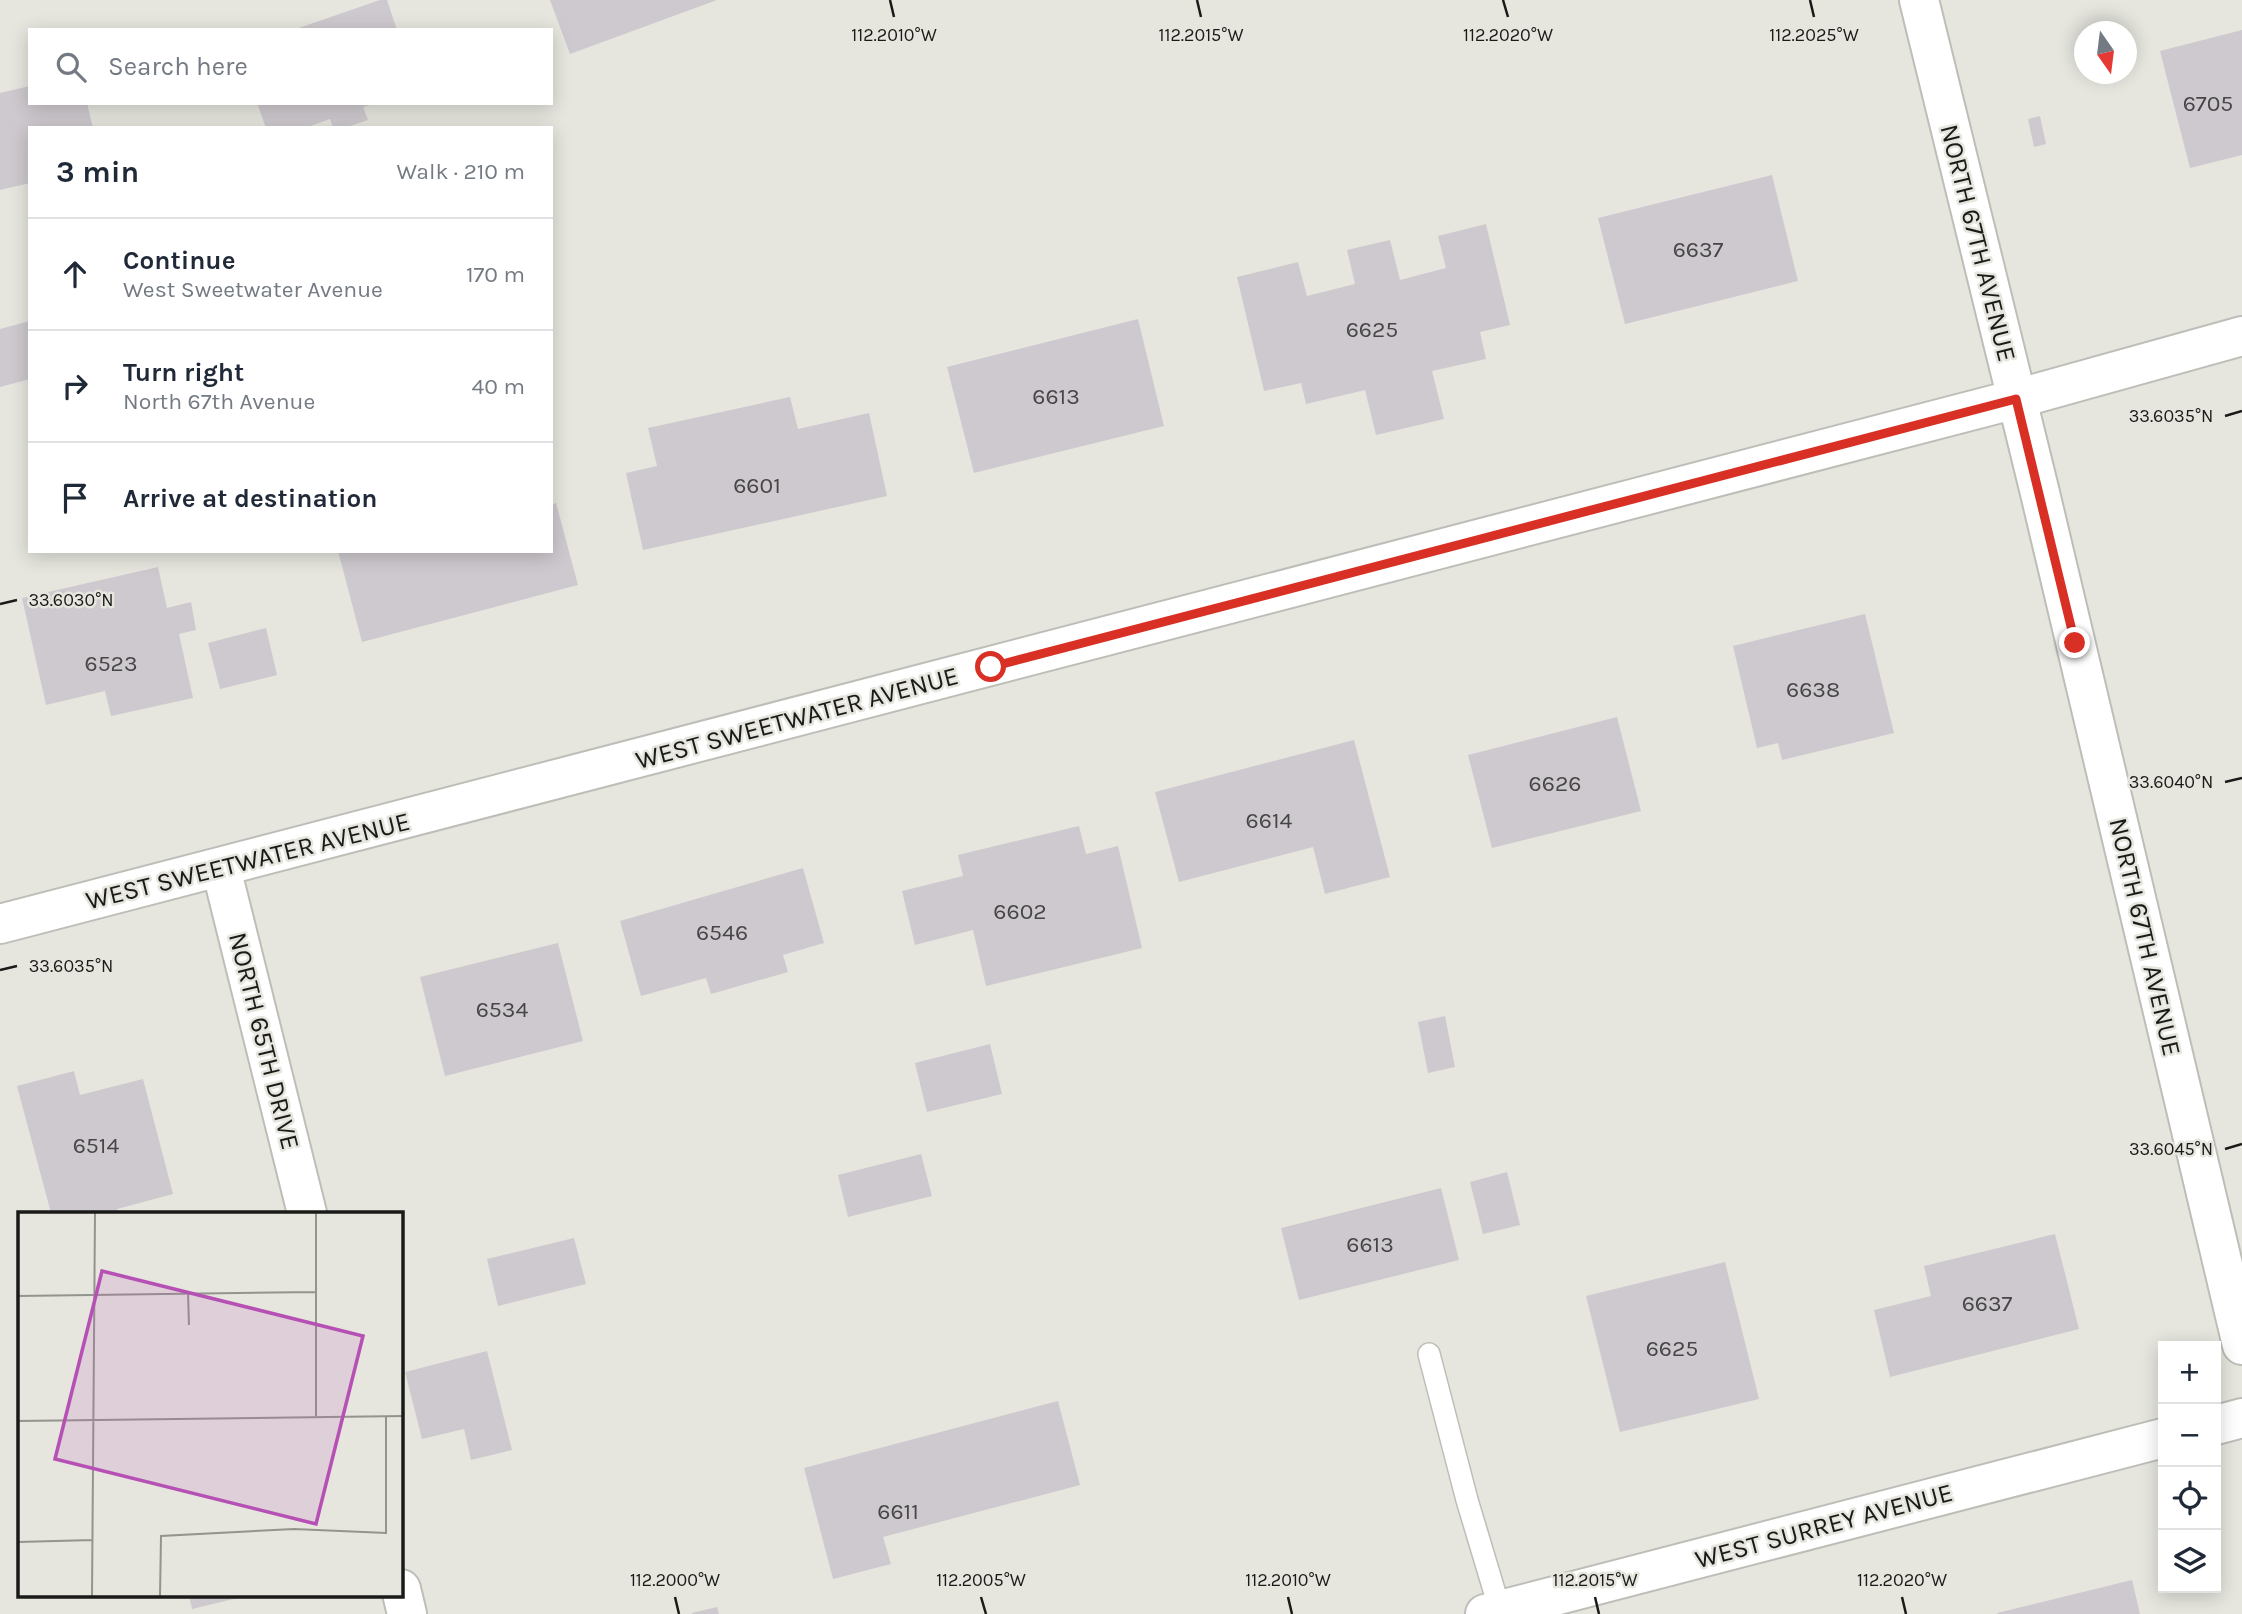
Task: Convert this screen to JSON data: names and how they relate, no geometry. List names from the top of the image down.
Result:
{
  "streets": {
    "street": [
      "NORTH 67TH AVENUE",
      "WEST SWEETWATER AVENUE",
      "NORTH 65TH DRIVE",
      "WEST SURREY AVENUE"
    ]
  },
  "crossings": [
    ["NORTH 67TH AVENUE", "WEST SWEETWATER AVENUE"],
    ["WEST SWEETWATER AVENUE", "NORTH 65TH DRIVE"]
  ],
  "house_numbers": [
    "6705",
    "6637",
    "6625",
    "6613",
    "6601",
    "6523",
    "6638",
    "6626",
    "6614",
    "6602",
    "6546",
    "6534",
    "6514",
    "6613",
    "6637",
    "6625",
    "6611"
  ],
  "north": "bottom",
  "page": {
    "search": "Search here",
    "heading": ["3 min", "Walk · 210 m"],
    "list": [
      ["Continue", "West Sweetwater Avenue", "170 m"],
      ["Turn right", "North 67th Avenue", "40 m"],
      "Arrive at destination"
    ],
    "map_buttons": ["+", "−"]
  },
  "coordinates": [
    "112.2010°W",
    "112.2015°W",
    "112.2020°W",
    "112.2025°W",
    "33.6035°N",
    "33.6030°N",
    "33.6040°N",
    "33.6045°N",
    "112.2000°W",
    "112.2005°W"
  ]
}
